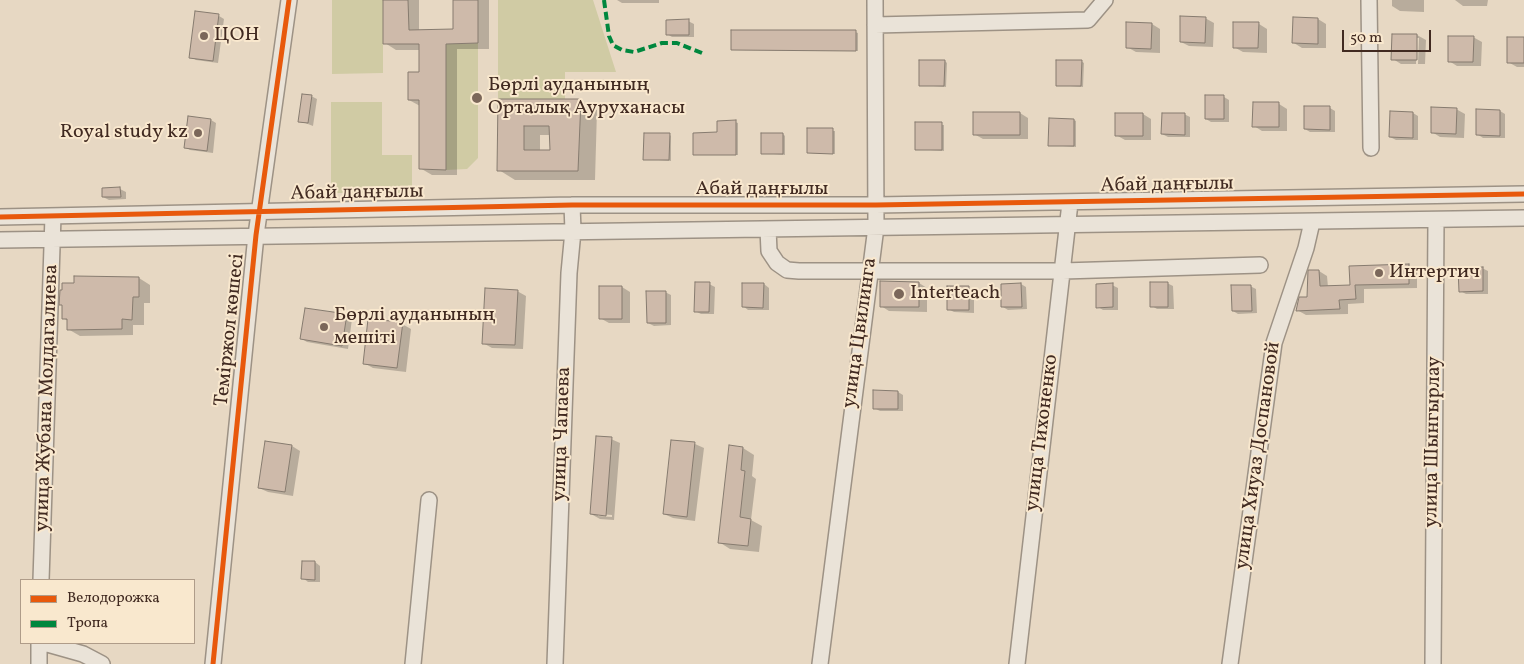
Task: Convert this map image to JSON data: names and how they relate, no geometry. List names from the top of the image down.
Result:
{
  "streets": {
    "street": [
      "Абай даңғылы",
      "Теміржол көшесі",
      "улица Цвилинга",
      "улица Жубана Молдагалиева",
      "улица Тихоненко",
      "улица Чапаева",
      "улица Шынгырлау",
      "улица Хиуаз Доспановой"
    ]
  },
  "crossings": [
    ["Абай даңғылы", "Теміржол көшесі"],
    ["Абай даңғылы", "улица Цвилинга"],
    ["Абай даңғылы", "улица Жубана Молдагалиева"],
    ["Абай даңғылы", "улица Тихоненко"],
    ["Абай даңғылы", "улица Чапаева"],
    ["Абай даңғылы", "улица Шынгырлау"],
    ["Абай даңғылы", "улица Хиуаз Доспановой"]
  ],
  "places": [
    "ЦОН",
    "Бөрлі ауданының Орталық Ауруханасы",
    "Royal study kz",
    "Интертич",
    "Interteach",
    "Бөрлі ауданының мешіті"
  ],
  "legend": ["Велодорожка", "Тропа"],
  "scale_bar": "50 m"
}
